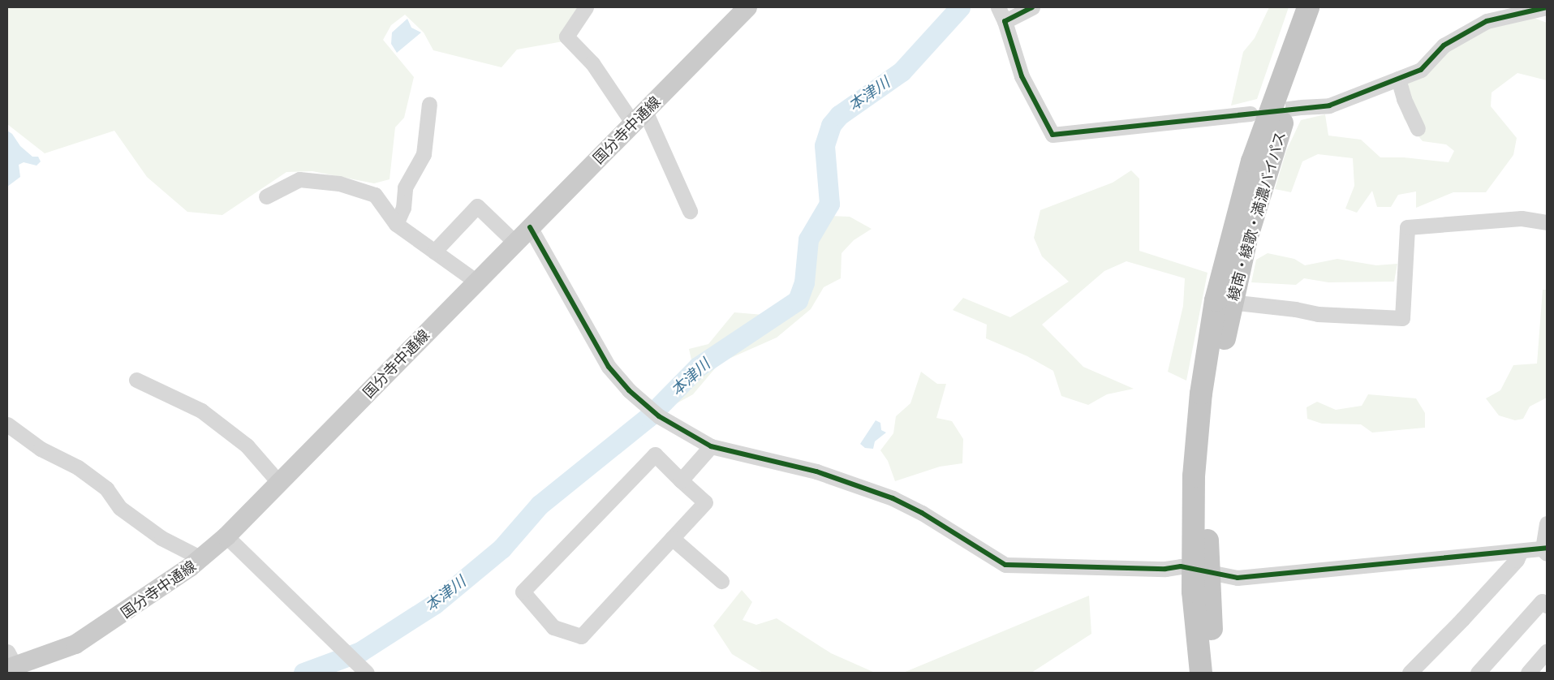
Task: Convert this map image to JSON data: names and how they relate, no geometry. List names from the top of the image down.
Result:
{
  "streets": {
    "highway": ["綾南・綾歌・満濃バイパス"],
    "main road": ["国分寺中通線"]
  },
  "water": ["本津川"]
}
